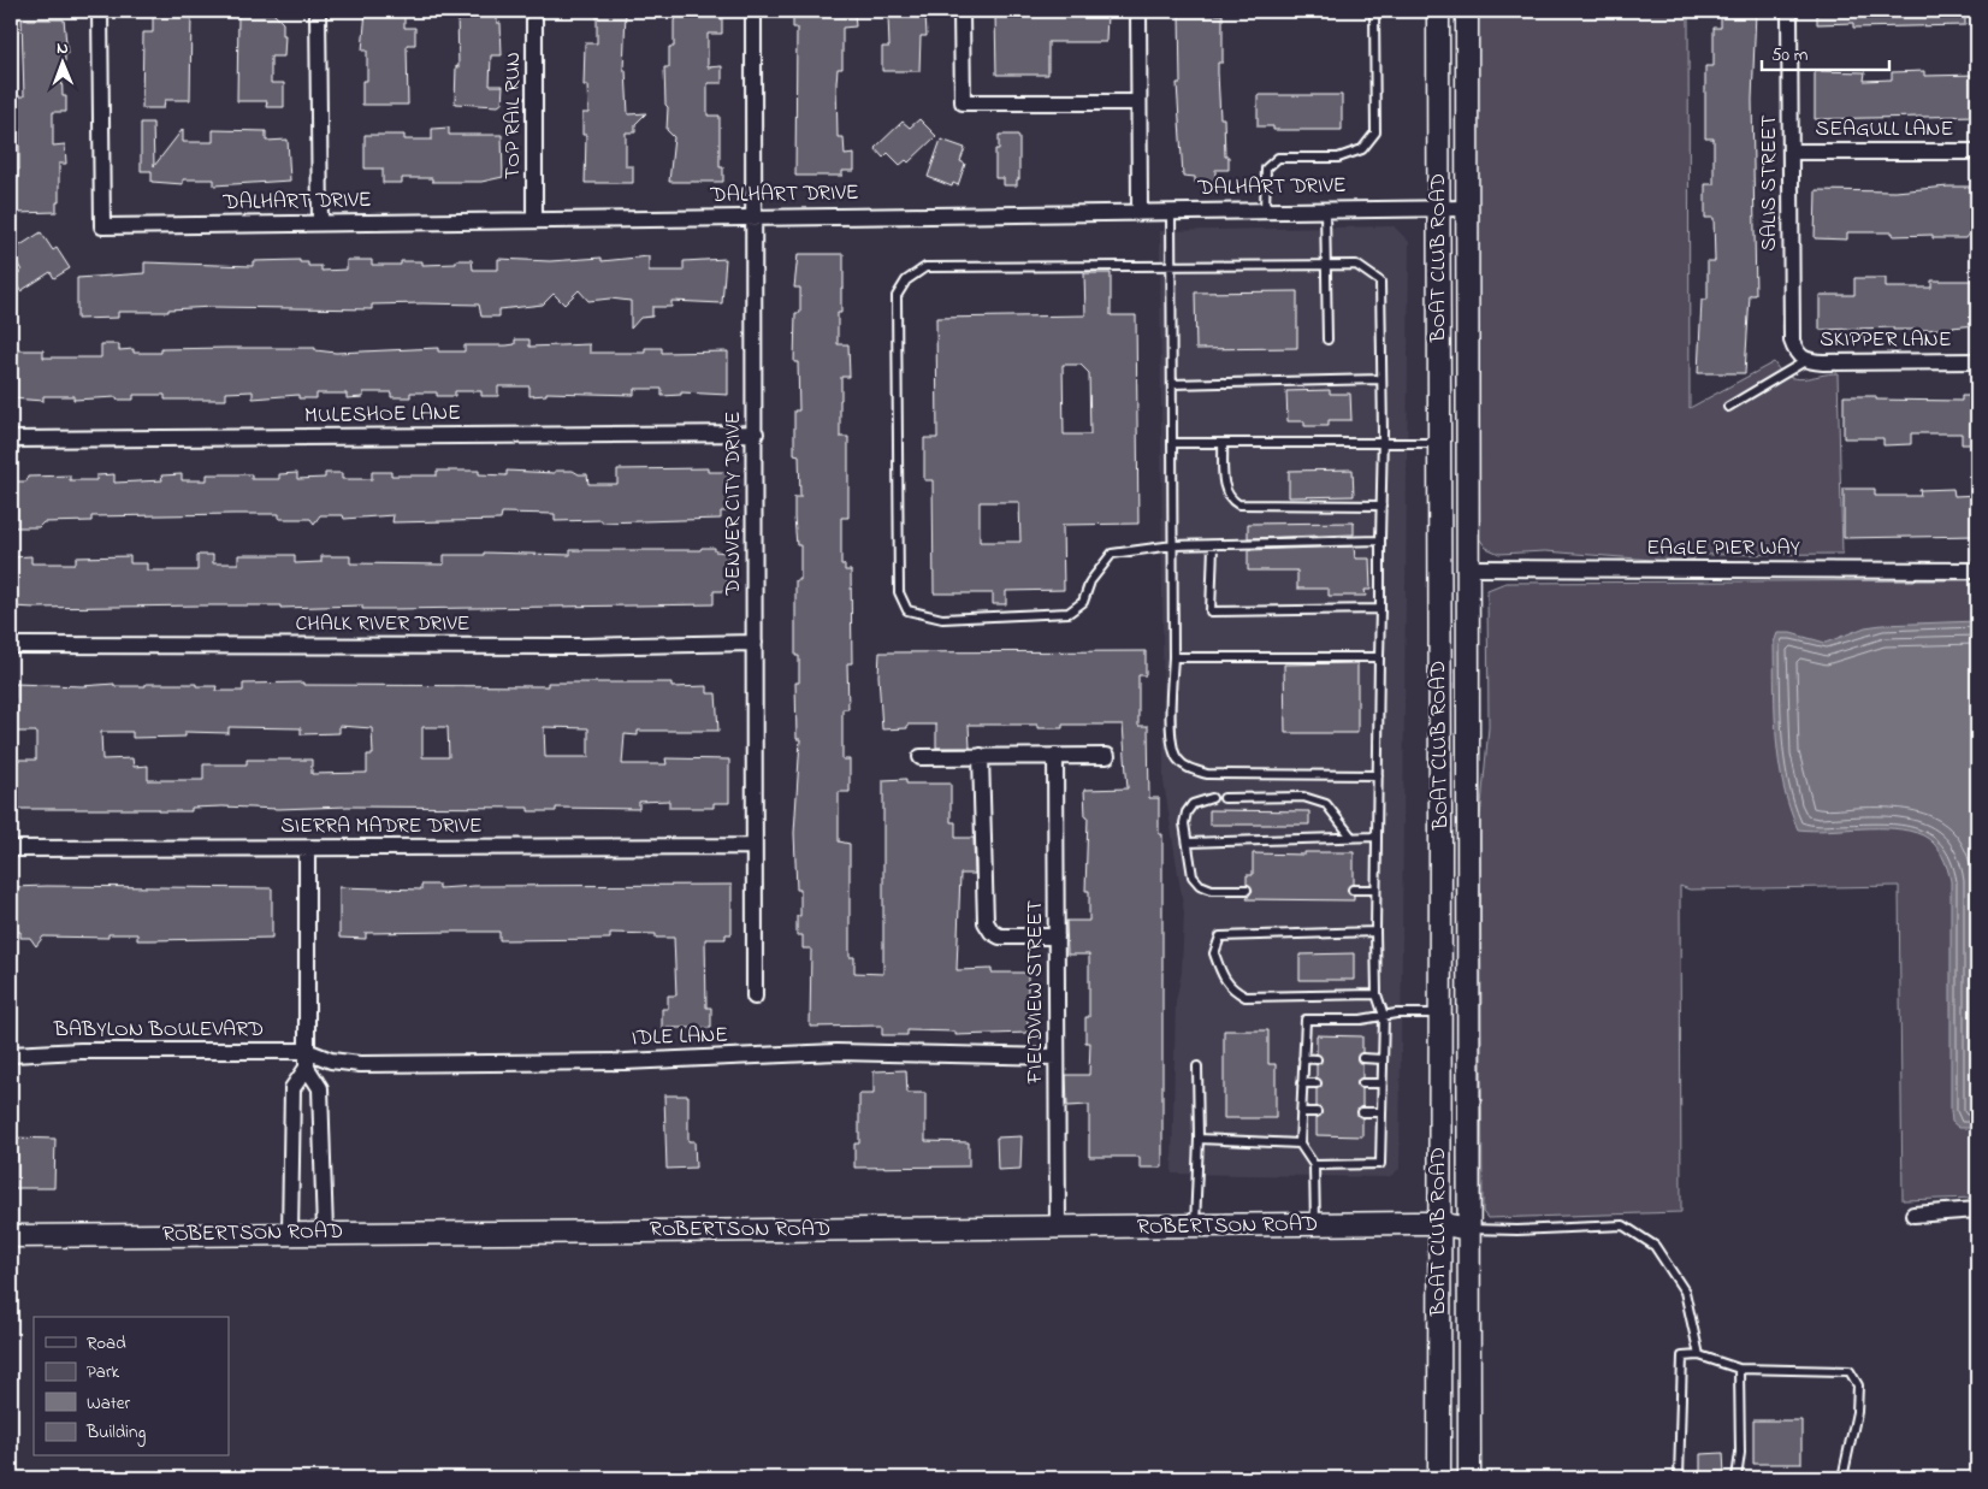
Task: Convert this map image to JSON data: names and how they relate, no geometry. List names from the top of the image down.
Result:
{
  "streets": {
    "main road": ["BOAT CLUB ROAD", "ROBERTSON ROAD"],
    "street": [
      "TOP RAIL RUN",
      "SEAGULL LANE",
      "SALIS STREET",
      "DALHART DRIVE",
      "SKIPPER LANE",
      "MULESHOE LANE",
      "DENVER CITY DRIVE",
      "EAGLE PIER WAY",
      "CHALK RIVER DRIVE",
      "SIERRA MADRE DRIVE",
      "FIELDVIEW STREET",
      "BABYLON BOULEVARD",
      "IDLE LANE"
    ]
  },
  "crossings": [
    ["TOP RAIL RUN", "DALHART DRIVE"],
    ["SEAGULL LANE", "SALIS STREET"],
    ["SALIS STREET", "SKIPPER LANE"],
    ["DALHART DRIVE", "BOAT CLUB ROAD"],
    ["DALHART DRIVE", "DENVER CITY DRIVE"],
    ["BOAT CLUB ROAD", "EAGLE PIER WAY"],
    ["BOAT CLUB ROAD", "ROBERTSON ROAD"],
    ["MULESHOE LANE", "DENVER CITY DRIVE"],
    ["DENVER CITY DRIVE", "CHALK RIVER DRIVE"],
    ["DENVER CITY DRIVE", "SIERRA MADRE DRIVE"],
    ["FIELDVIEW STREET", "IDLE LANE"],
    ["FIELDVIEW STREET", "ROBERTSON ROAD"],
    ["BABYLON BOULEVARD", "IDLE LANE"]
  ],
  "legend": [
    "Road",
    "Park",
    "Water",
    "Building"
  ],
  "scale_bar": "50 m",
  "north": "top"
}
